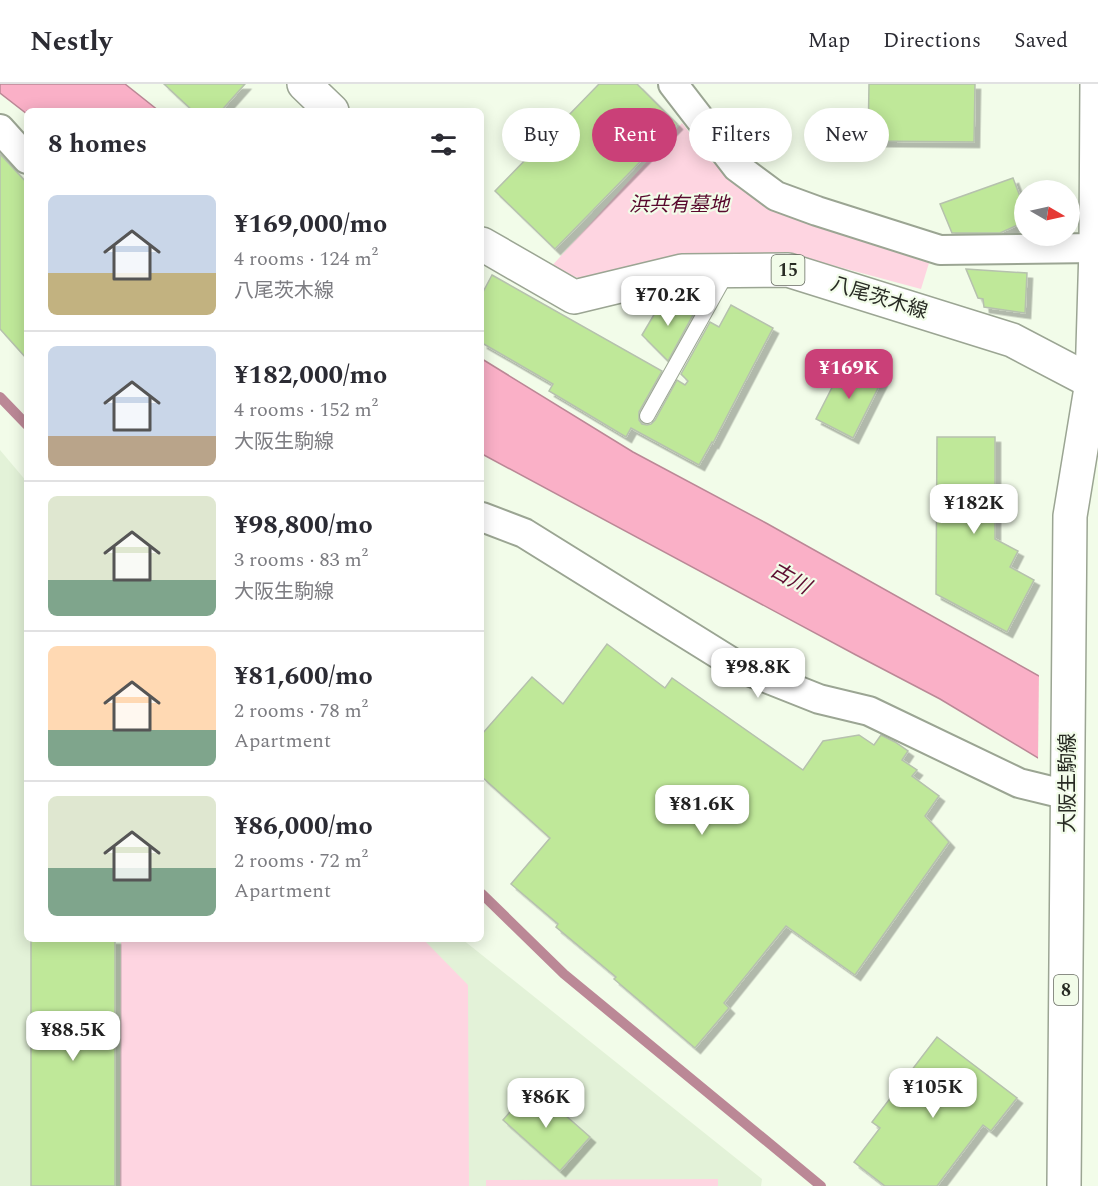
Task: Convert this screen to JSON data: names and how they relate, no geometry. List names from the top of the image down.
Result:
{
  "streets": {
    "main road": [
      "15",
      "八尾茨木線",
      "大阪生駒線",
      "8"
    ]
  },
  "crossings": [
    ["八尾茨木線", "大阪生駒線"]
  ],
  "water": ["古川"],
  "parks": ["浜共有墓地"],
  "north": "right",
  "page": {
    "header": "Nestly",
    "nav": ["Map", "Directions", "Saved"],
    "chip": [
      "Buy",
      "Rent",
      "Filters",
      "New"
    ],
    "heading": "8 homes",
    "list": [
      {
        "name": "¥169,000/mo",
        "note": "4 rooms · 124 m² · 八尾茨木線"
      },
      {
        "name": "¥182,000/mo",
        "note": "4 rooms · 152 m² · 大阪生駒線"
      },
      {
        "name": "¥98,800/mo",
        "note": "3 rooms · 83 m² · 大阪生駒線"
      },
      {
        "name": "¥81,600/mo",
        "note": "2 rooms · 78 m² · Apartment"
      },
      {
        "name": "¥86,000/mo",
        "note": "2 rooms · 72 m² · Apartment"
      }
    ],
    "price": [
      "¥70.2K",
      "¥169K",
      "¥182K",
      "¥98.8K",
      "¥81.6K",
      "¥88.5K",
      "¥105K",
      "¥86K"
    ]
  }
}
